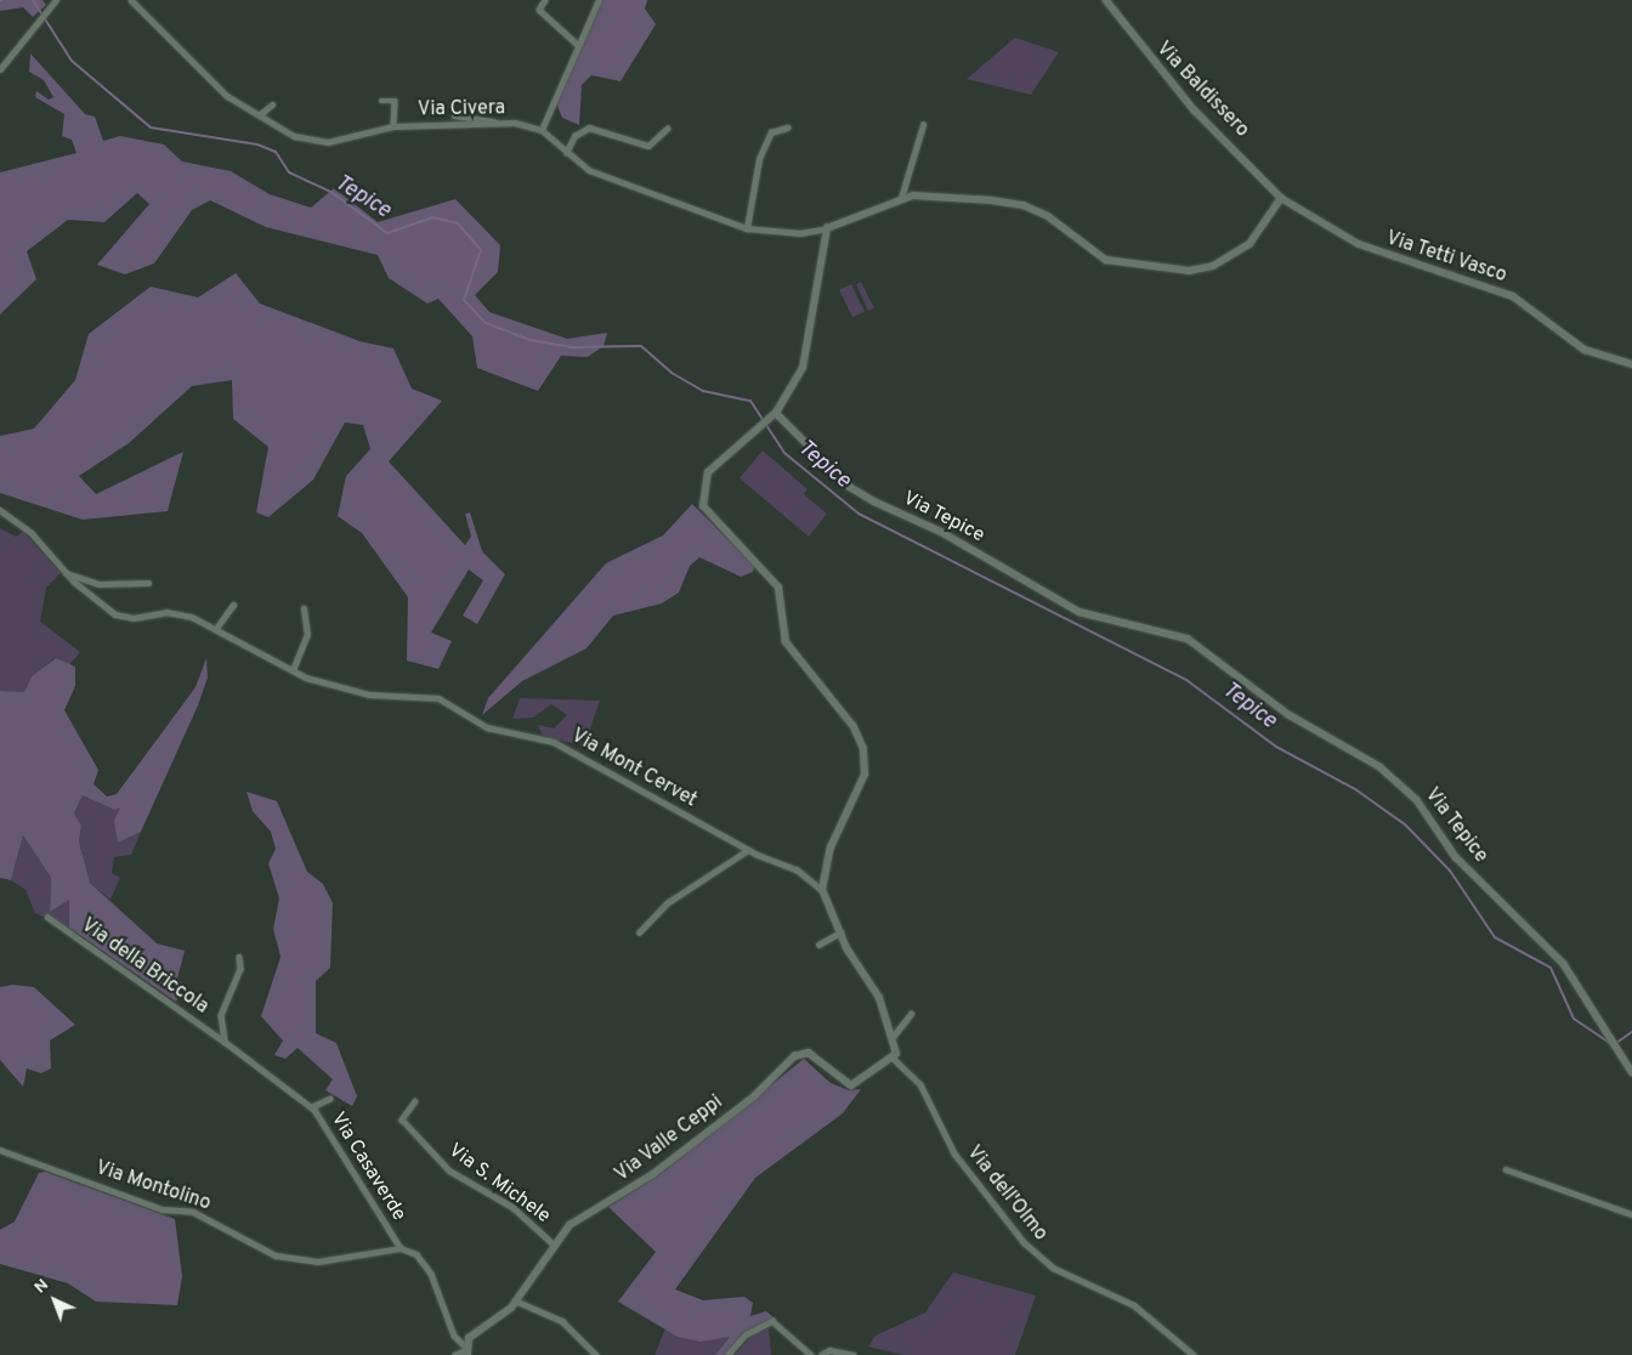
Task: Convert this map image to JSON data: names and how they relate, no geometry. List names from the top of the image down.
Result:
{
  "streets": {
    "street": [
      "Via Baldissero",
      "Via Civera",
      "Via Tetti Vasco",
      "Via Tepice",
      "Via Mont Cervet",
      "Via della Briccola",
      "Via Valle Ceppi",
      "Via Casaverde",
      "Via S. Michele",
      "Via Montolino",
      "Via dell'Olmo"
    ]
  },
  "crossings": [
    ["Via Baldissero", "Via Tetti Vasco"],
    ["Via della Briccola", "Via Casaverde"],
    ["Via Valle Ceppi", "Via Casaverde"],
    ["Via Valle Ceppi", "Via S. Michele"],
    ["Via Valle Ceppi", "Via dell'Olmo"],
    ["Via Casaverde", "Via Montolino"]
  ],
  "water": ["Tepice"],
  "north": "top left"
}
